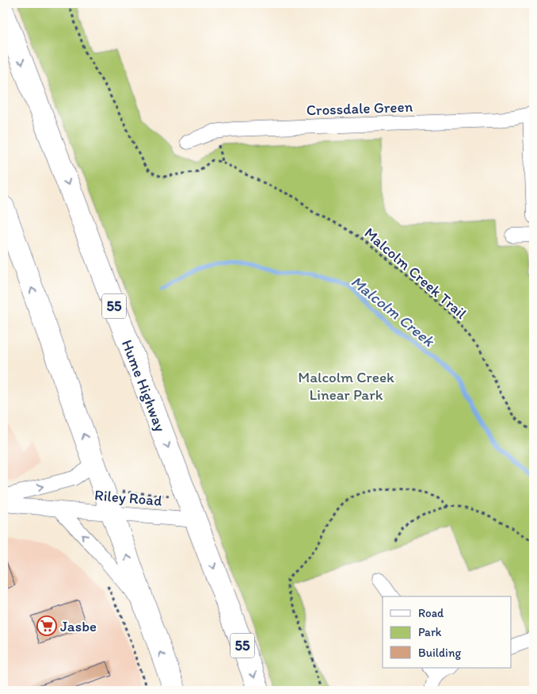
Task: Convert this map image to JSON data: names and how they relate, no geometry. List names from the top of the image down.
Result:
{
  "streets": {
    "highway": ["55", "Hume Highway"],
    "street": ["Crossdale Green", "Riley Road"],
    "path": ["Malcolm Creek Trail"]
  },
  "crossings": [
    ["Hume Highway", "Riley Road"]
  ],
  "water": ["Malcolm Creek"],
  "parks": ["Malcolm Creek Linear Park"],
  "places": {
    "supermarket": ["Jasbe"]
  },
  "legend": ["Road", "Park", "Building"]
}
